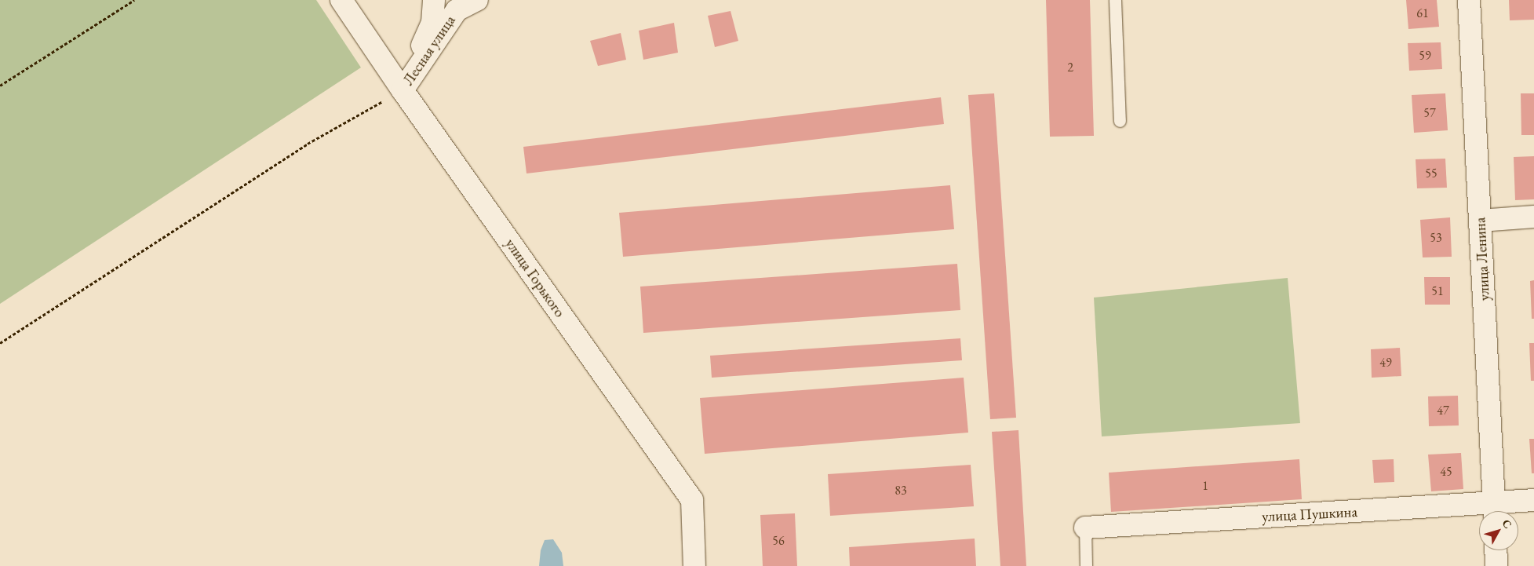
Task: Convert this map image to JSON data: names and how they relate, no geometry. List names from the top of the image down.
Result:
{
  "streets": {
    "street": [
      "Лесная улица",
      "улица Ленина",
      "улица Горького",
      "улица Пушкина"
    ]
  },
  "crossings": [
    ["Лесная улица", "улица Горького"],
    ["улица Ленина", "улица Пушкина"]
  ],
  "house_numbers": [
    "61",
    "59",
    "2",
    "57",
    "55",
    "53",
    "51",
    "49",
    "47",
    "45",
    "1",
    "83",
    "56"
  ],
  "north": "top right"
}
